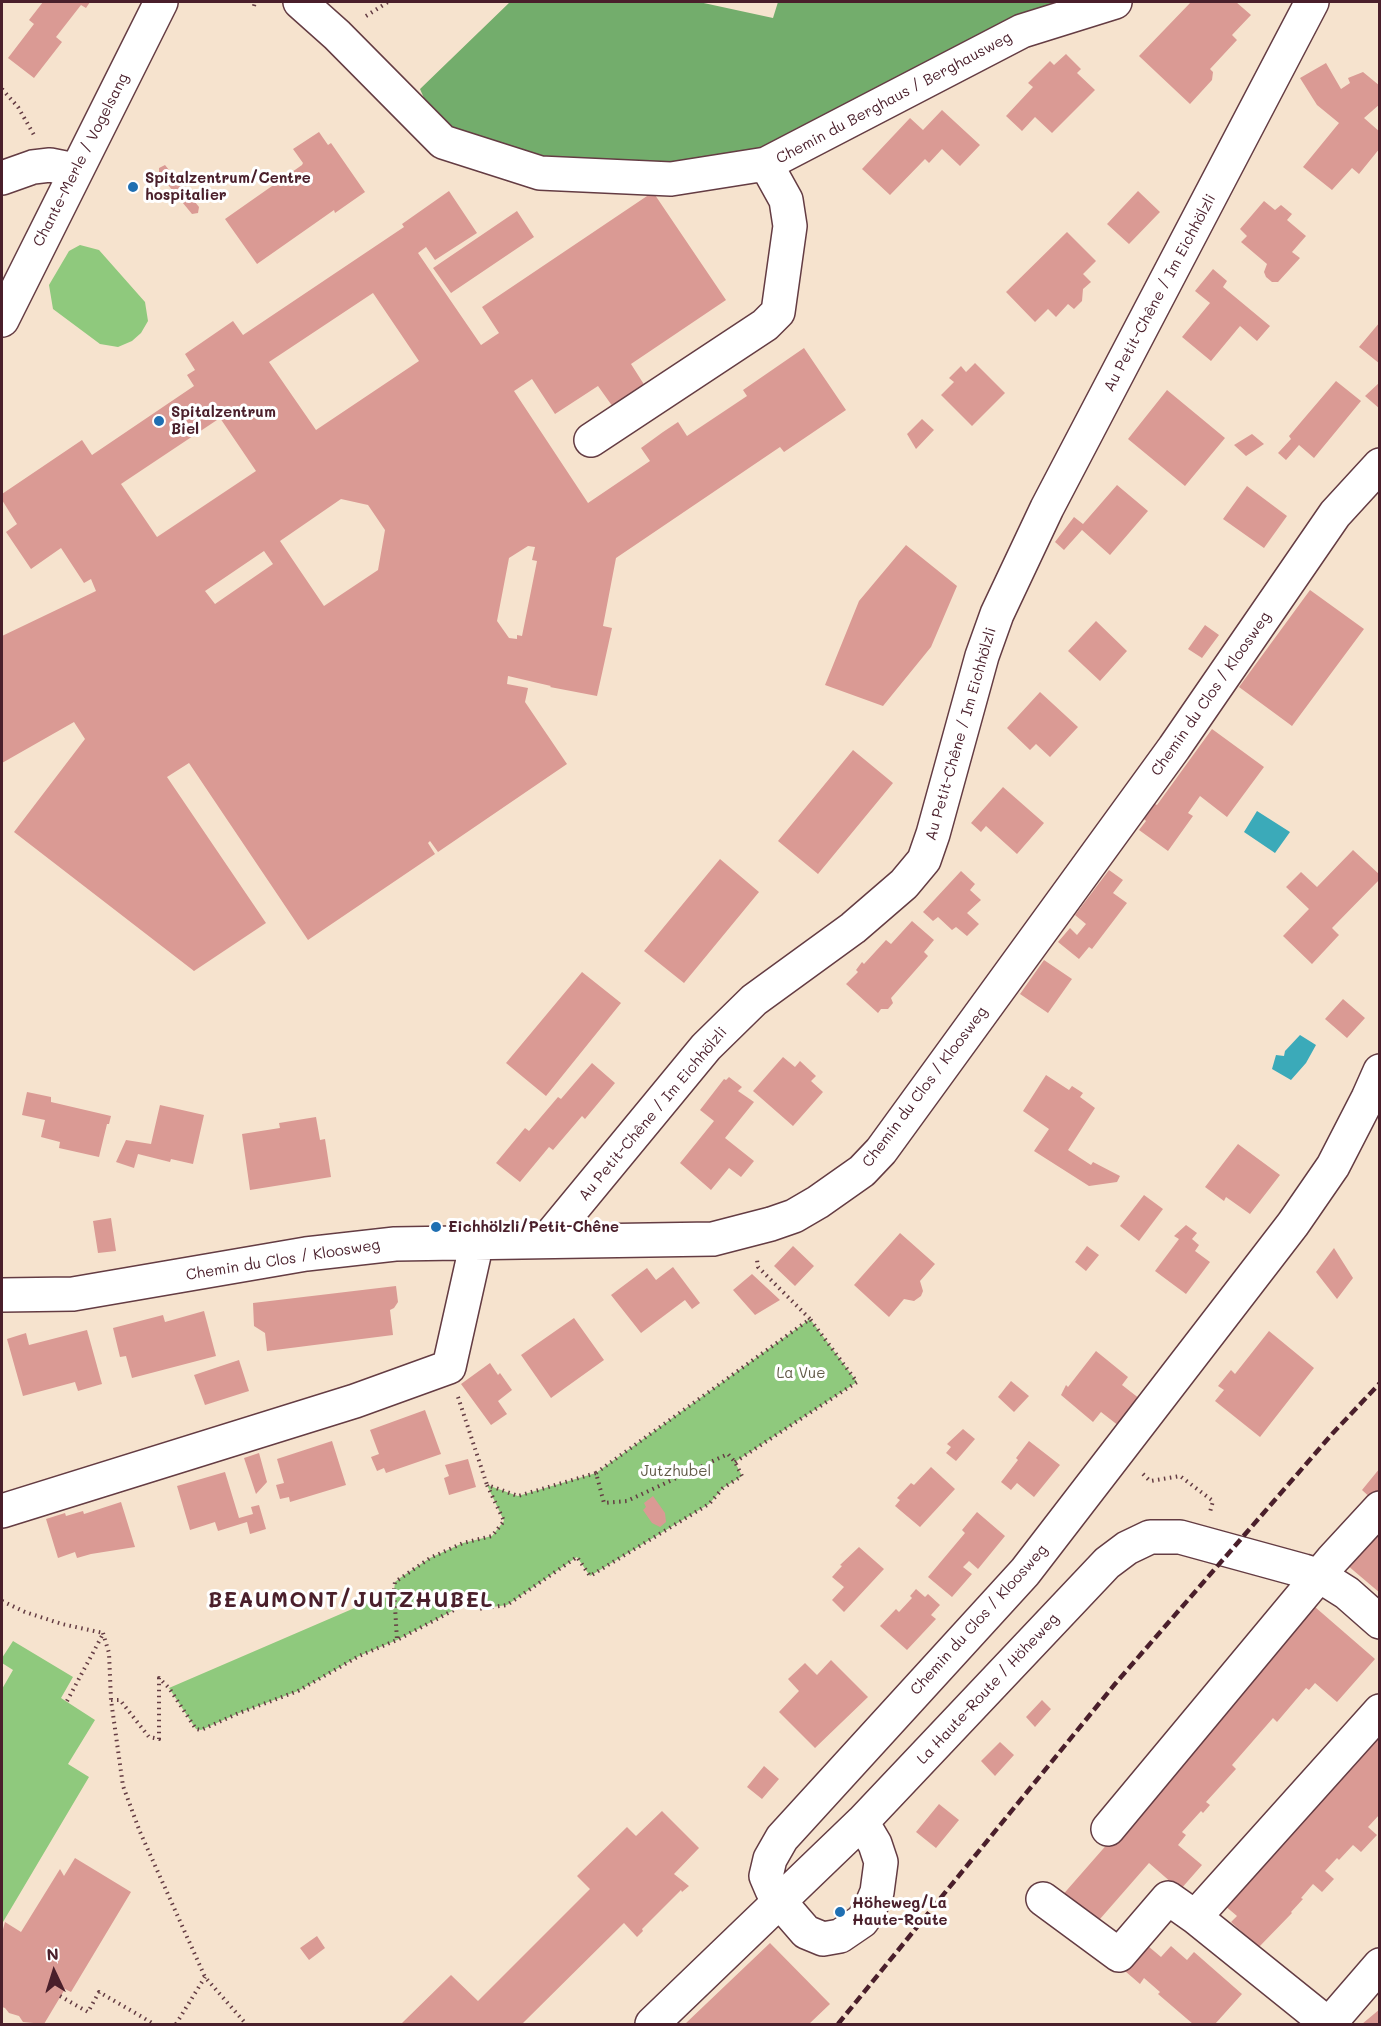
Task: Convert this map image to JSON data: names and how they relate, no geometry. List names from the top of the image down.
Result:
{
  "streets": {
    "street": [
      "Chemin du Berghaus / Berghausweg",
      "Chante-Merle / Vogelsang",
      "Au Petit-Chêne / Im Eichhölzli",
      "Chemin du Clos / Kloosweg",
      "La Haute-Route / Höheweg"
    ]
  },
  "crossings": [
    ["Au Petit-Chêne / Im Eichhölzli", "Chemin du Clos / Kloosweg"],
    ["Chemin du Clos / Kloosweg", "La Haute-Route / Höheweg"]
  ],
  "districts": ["BEAUMONT/JUTZHUBEL"],
  "parks": ["La Vue", "Jutzhubel"],
  "places": [
    "Spitalzentrum/Centre hospitalier",
    "Spitalzentrum Biel",
    "Eichhölzli/Petit-Chêne",
    "Höheweg/La Haute-Route"
  ],
  "north": "top"
}
